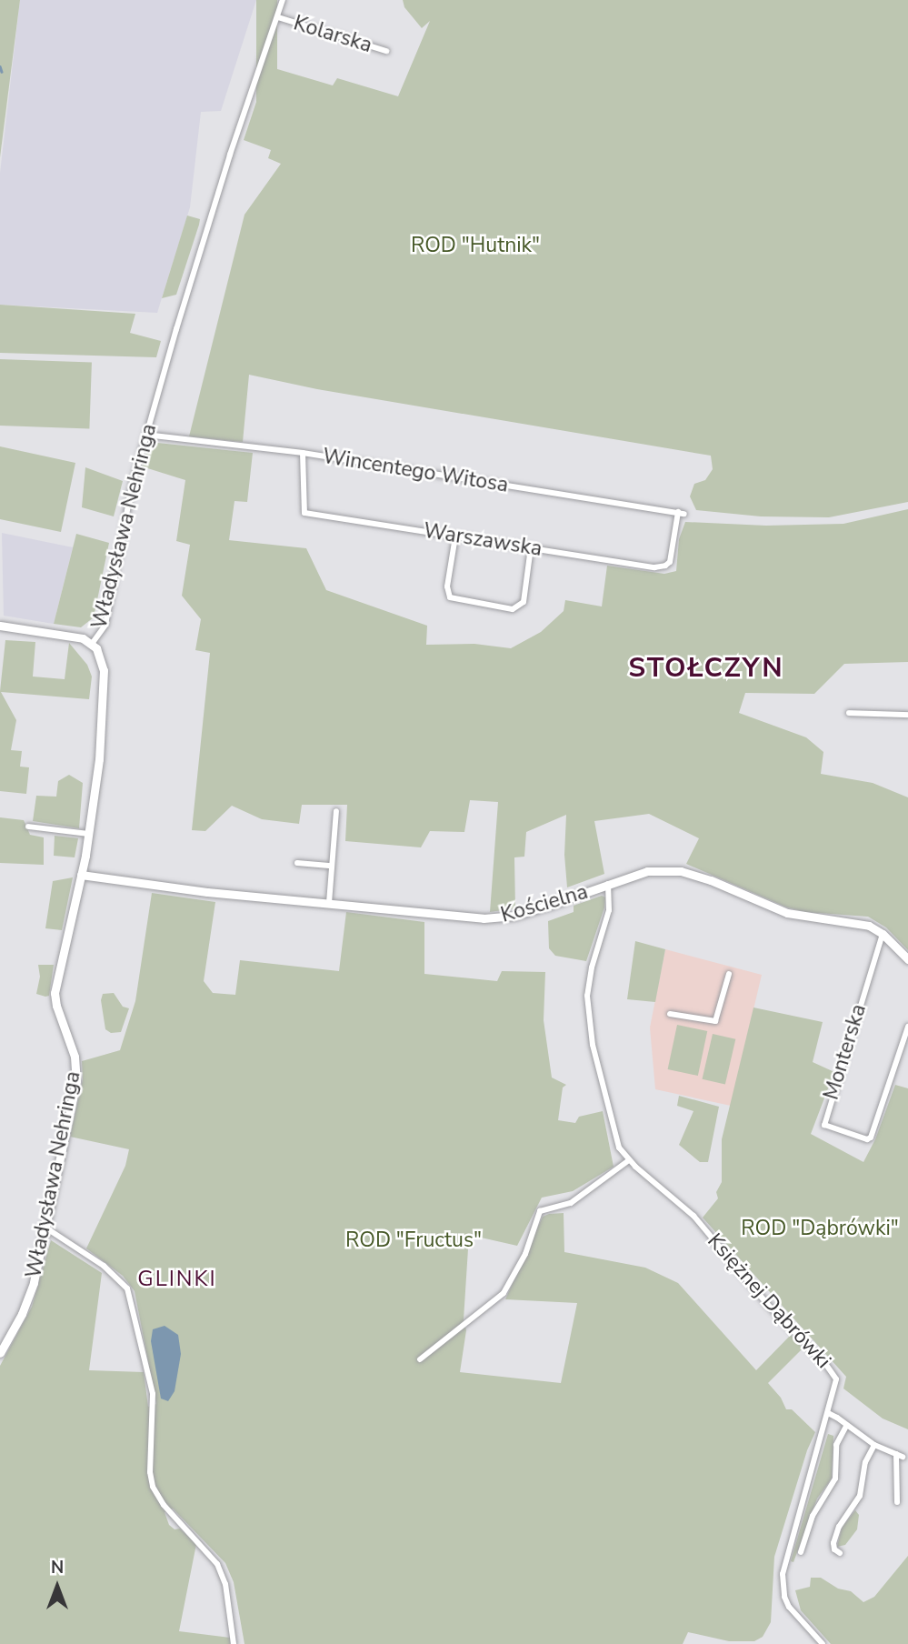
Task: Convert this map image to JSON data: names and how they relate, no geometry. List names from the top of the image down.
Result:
{
  "streets": {
    "street": [
      "Kolarska",
      "Wincentego Witosa",
      "Władysława Nehringa",
      "Warszawska",
      "Kościelna",
      "Monterska",
      "Księżnej Dąbrówki"
    ]
  },
  "crossings": [
    ["Kolarska", "Władysława Nehringa"],
    ["Wincentego Witosa", "Władysława Nehringa"],
    ["Wincentego Witosa", "Warszawska"],
    ["Władysława Nehringa", "Kościelna"],
    ["Kościelna", "Monterska"],
    ["Kościelna", "Księżnej Dąbrówki"]
  ],
  "districts": ["STOŁCZYN", "GLINKI"],
  "parks": ["ROD \"Hutnik\"", "ROD \"Dąbrówki\"", "ROD \"Fructus\""],
  "north": "top"
}
